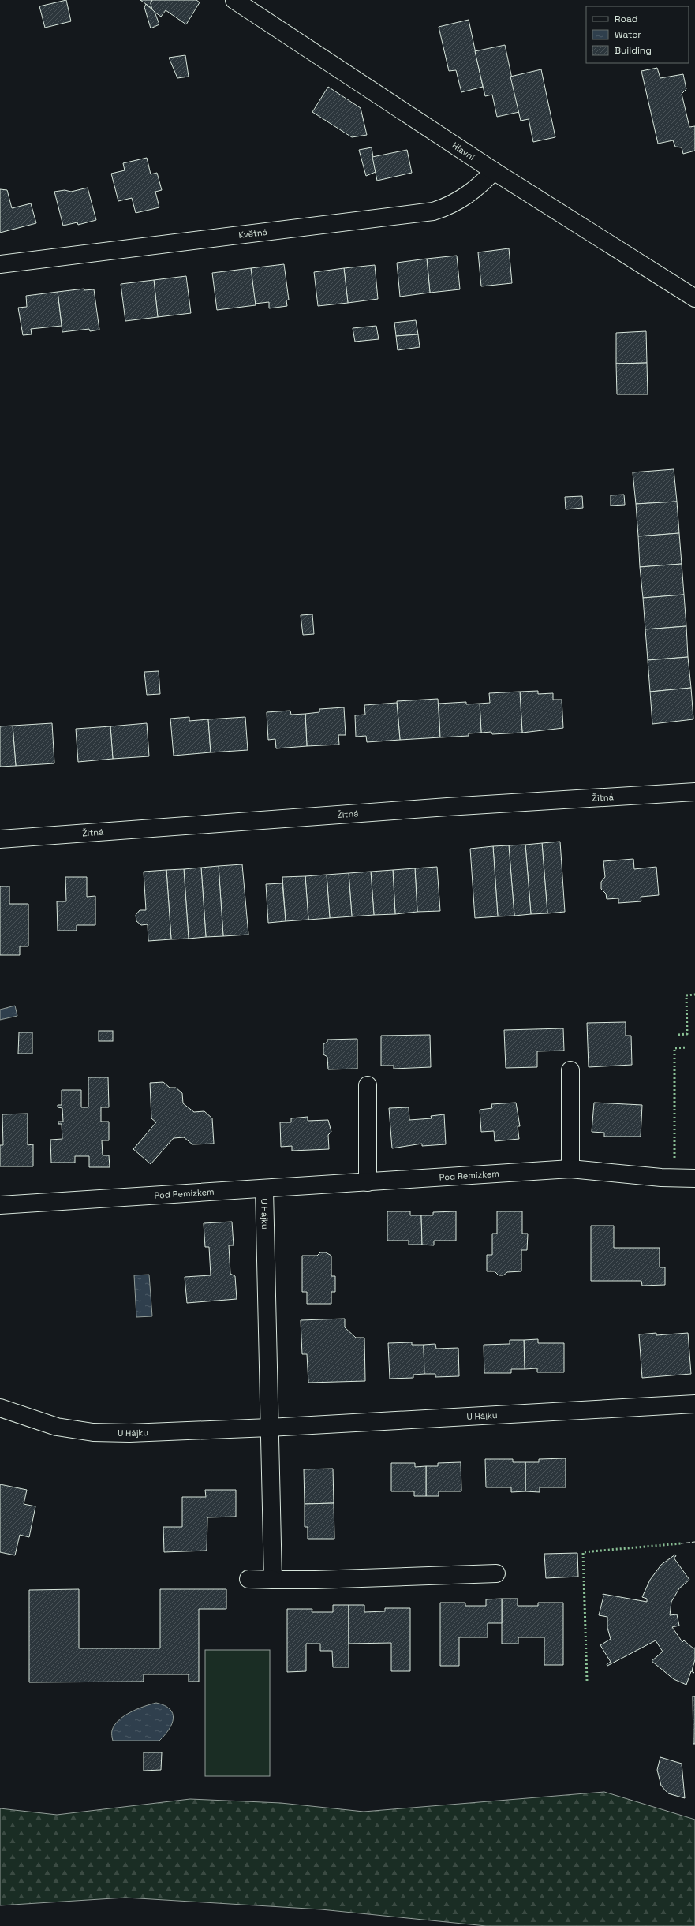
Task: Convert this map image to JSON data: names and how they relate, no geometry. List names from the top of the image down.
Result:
{
  "streets": {
    "street": [
      "Hlavní",
      "Květná",
      "Žitná",
      "Pod Remízkem",
      "U Hájku"
    ]
  },
  "crossings": [
    ["Hlavní", "Květná"],
    ["Pod Remízkem", "U Hájku"]
  ],
  "legend": ["Road", "Water", "Building"]
}
